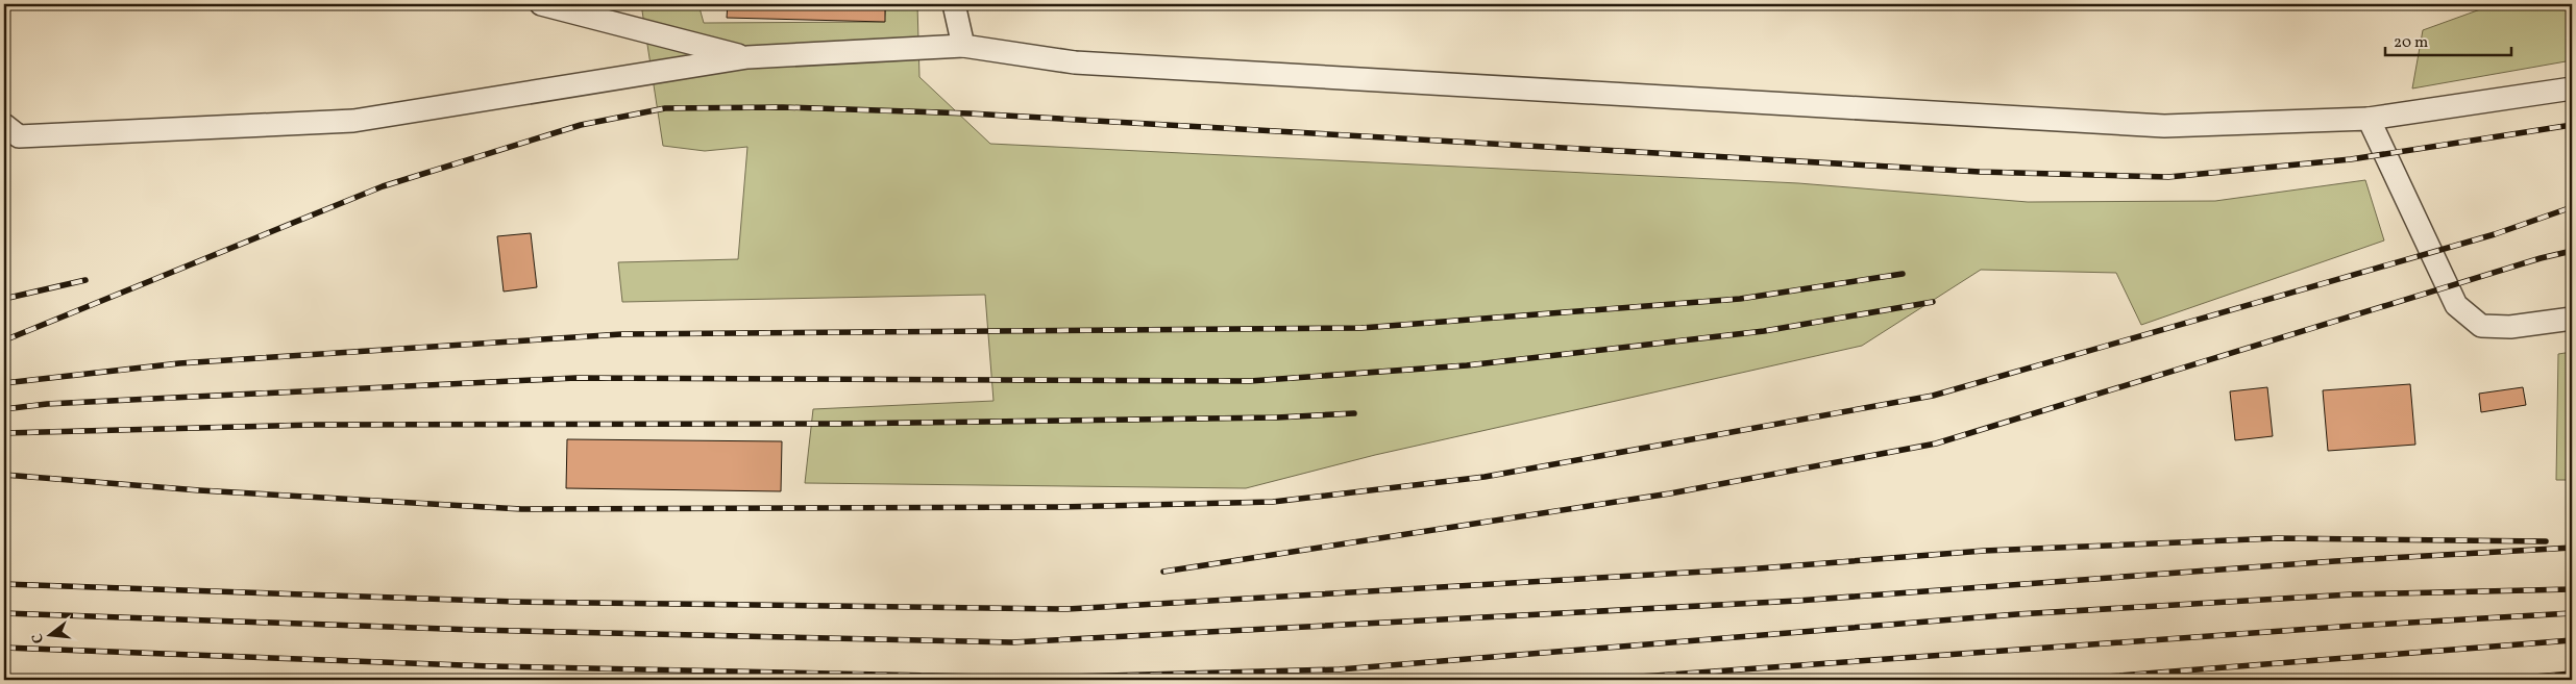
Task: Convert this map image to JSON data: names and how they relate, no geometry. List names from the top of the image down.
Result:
{
  "scale_bar": "20 m",
  "north": "left"
}
